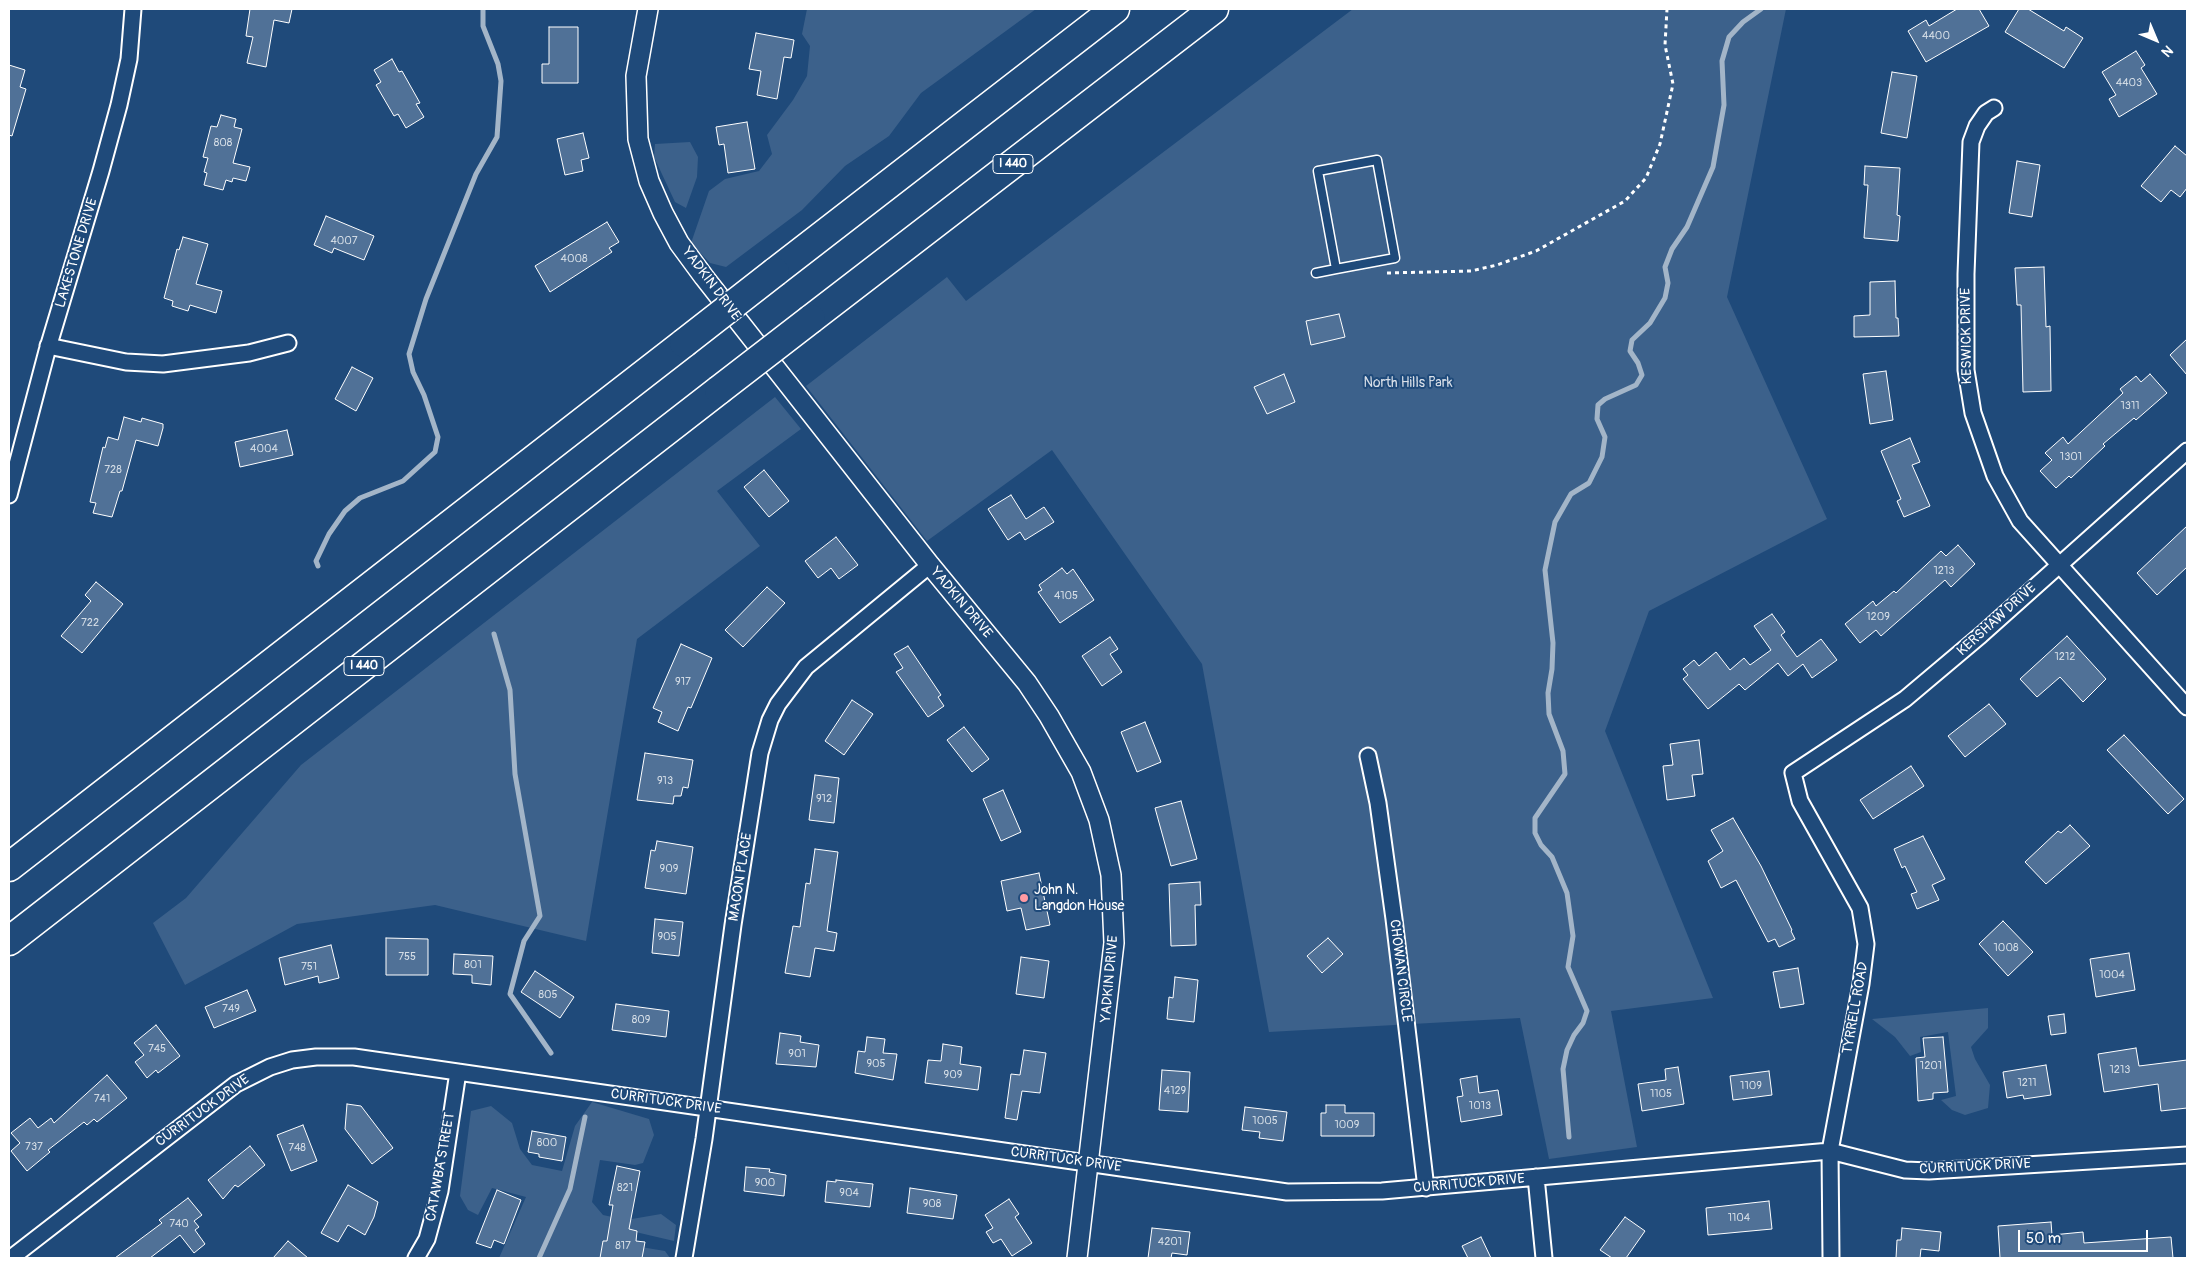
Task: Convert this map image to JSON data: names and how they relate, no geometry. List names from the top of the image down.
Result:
{
  "streets": {
    "highway": ["I 440"],
    "street": [
      "LAKESTONE DRIVE",
      "YADKIN DRIVE",
      "KESWICK DRIVE",
      "KERSHAW DRIVE",
      "MACON PLACE",
      "CHOWAN CIRCLE",
      "TYRRELL ROAD",
      "CURRITUCK DRIVE",
      "CATAWBA STREET"
    ]
  },
  "crossings": [
    ["YADKIN DRIVE", "MACON PLACE"],
    ["YADKIN DRIVE", "CURRITUCK DRIVE"],
    ["KESWICK DRIVE", "KERSHAW DRIVE"],
    ["KERSHAW DRIVE", "TYRRELL ROAD"],
    ["MACON PLACE", "CURRITUCK DRIVE"],
    ["CHOWAN CIRCLE", "CURRITUCK DRIVE"],
    ["TYRRELL ROAD", "CURRITUCK DRIVE"],
    ["CURRITUCK DRIVE", "CATAWBA STREET"]
  ],
  "parks": ["North Hills Park"],
  "places": ["John N. Langdon House"],
  "house_numbers": [
    "4400",
    "4403",
    "808",
    "4007",
    "4008",
    "1311",
    "4004",
    "1301",
    "728",
    "1213",
    "4105",
    "1209",
    "722",
    "1212",
    "917",
    "913",
    "912",
    "909",
    "905",
    "1008",
    "755",
    "801",
    "751",
    "1004",
    "805",
    "749",
    "809",
    "745",
    "901",
    "905",
    "1201",
    "1213",
    "909",
    "1211",
    "1109",
    "4129",
    "1105",
    "741",
    "1013",
    "1005",
    "1009",
    "800",
    "737",
    "748",
    "900",
    "821",
    "904",
    "908",
    "1104",
    "740",
    "4201",
    "817"
  ],
  "scale_bar": "50 m",
  "north": "bottom right"
}
